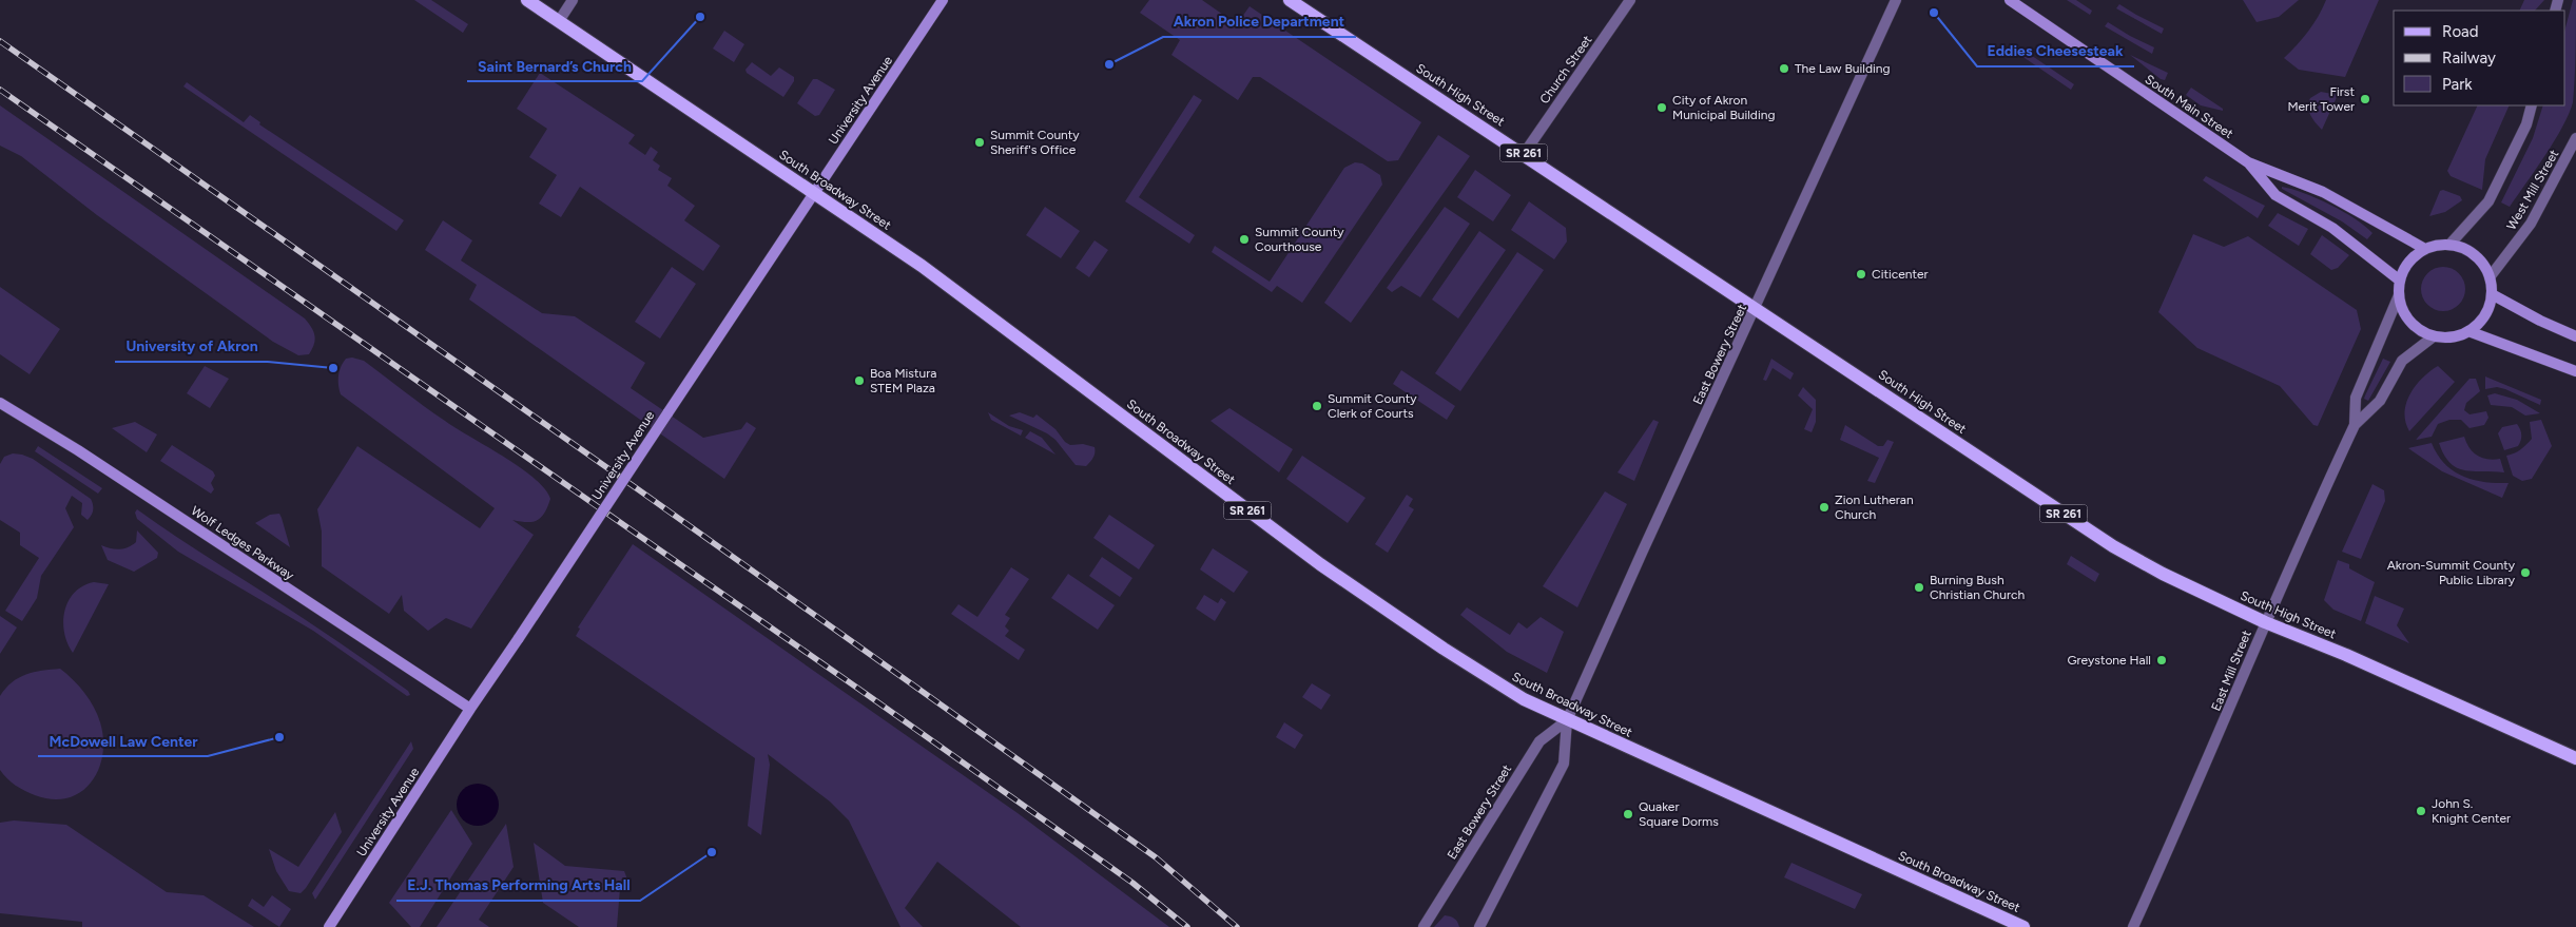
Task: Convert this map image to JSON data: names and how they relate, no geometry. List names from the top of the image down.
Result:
{
  "streets": {
    "main road": [
      "South High Street",
      "University Avenue",
      "South Main Street",
      "SR 261",
      "South Broadway Street",
      "Wolf Ledges Parkway"
    ],
    "street": [
      "Church Street",
      "West Mill Street",
      "East Bowery Street",
      "East Mill Street"
    ]
  },
  "crossings": [
    ["Church Street", "South High Street"],
    ["South High Street", "East Bowery Street"],
    ["South High Street", "East Mill Street"],
    ["University Avenue", "South Broadway Street"],
    ["University Avenue", "Wolf Ledges Parkway"],
    ["South Main Street", "West Mill Street"],
    ["South Main Street", "East Mill Street"],
    ["South Broadway Street", "East Bowery Street"],
    ["West Mill Street", "East Mill Street"]
  ],
  "places": [
    "Eddies Cheesesteak",
    "Saint Bernard’s Church",
    "Akron Police Department",
    "The Law Building",
    "First Merit Tower",
    "City of Akron Municipal Building",
    "Summit County Sheriff's Office",
    "Summit County Courthouse",
    "Citicenter",
    "University of Akron",
    "Boa Mistura STEM Plaza",
    "Summit County Clerk of Courts",
    "Zion Lutheran Church",
    "Akron-Summit County Public Library",
    "Burning Bush Christian Church",
    "Greystone Hall",
    "McDowell Law Center",
    "John S. Knight Center",
    "Quaker Square Dorms",
    "E.J. Thomas Performing Arts Hall"
  ],
  "legend": ["Road", "Railway", "Park"]
}
